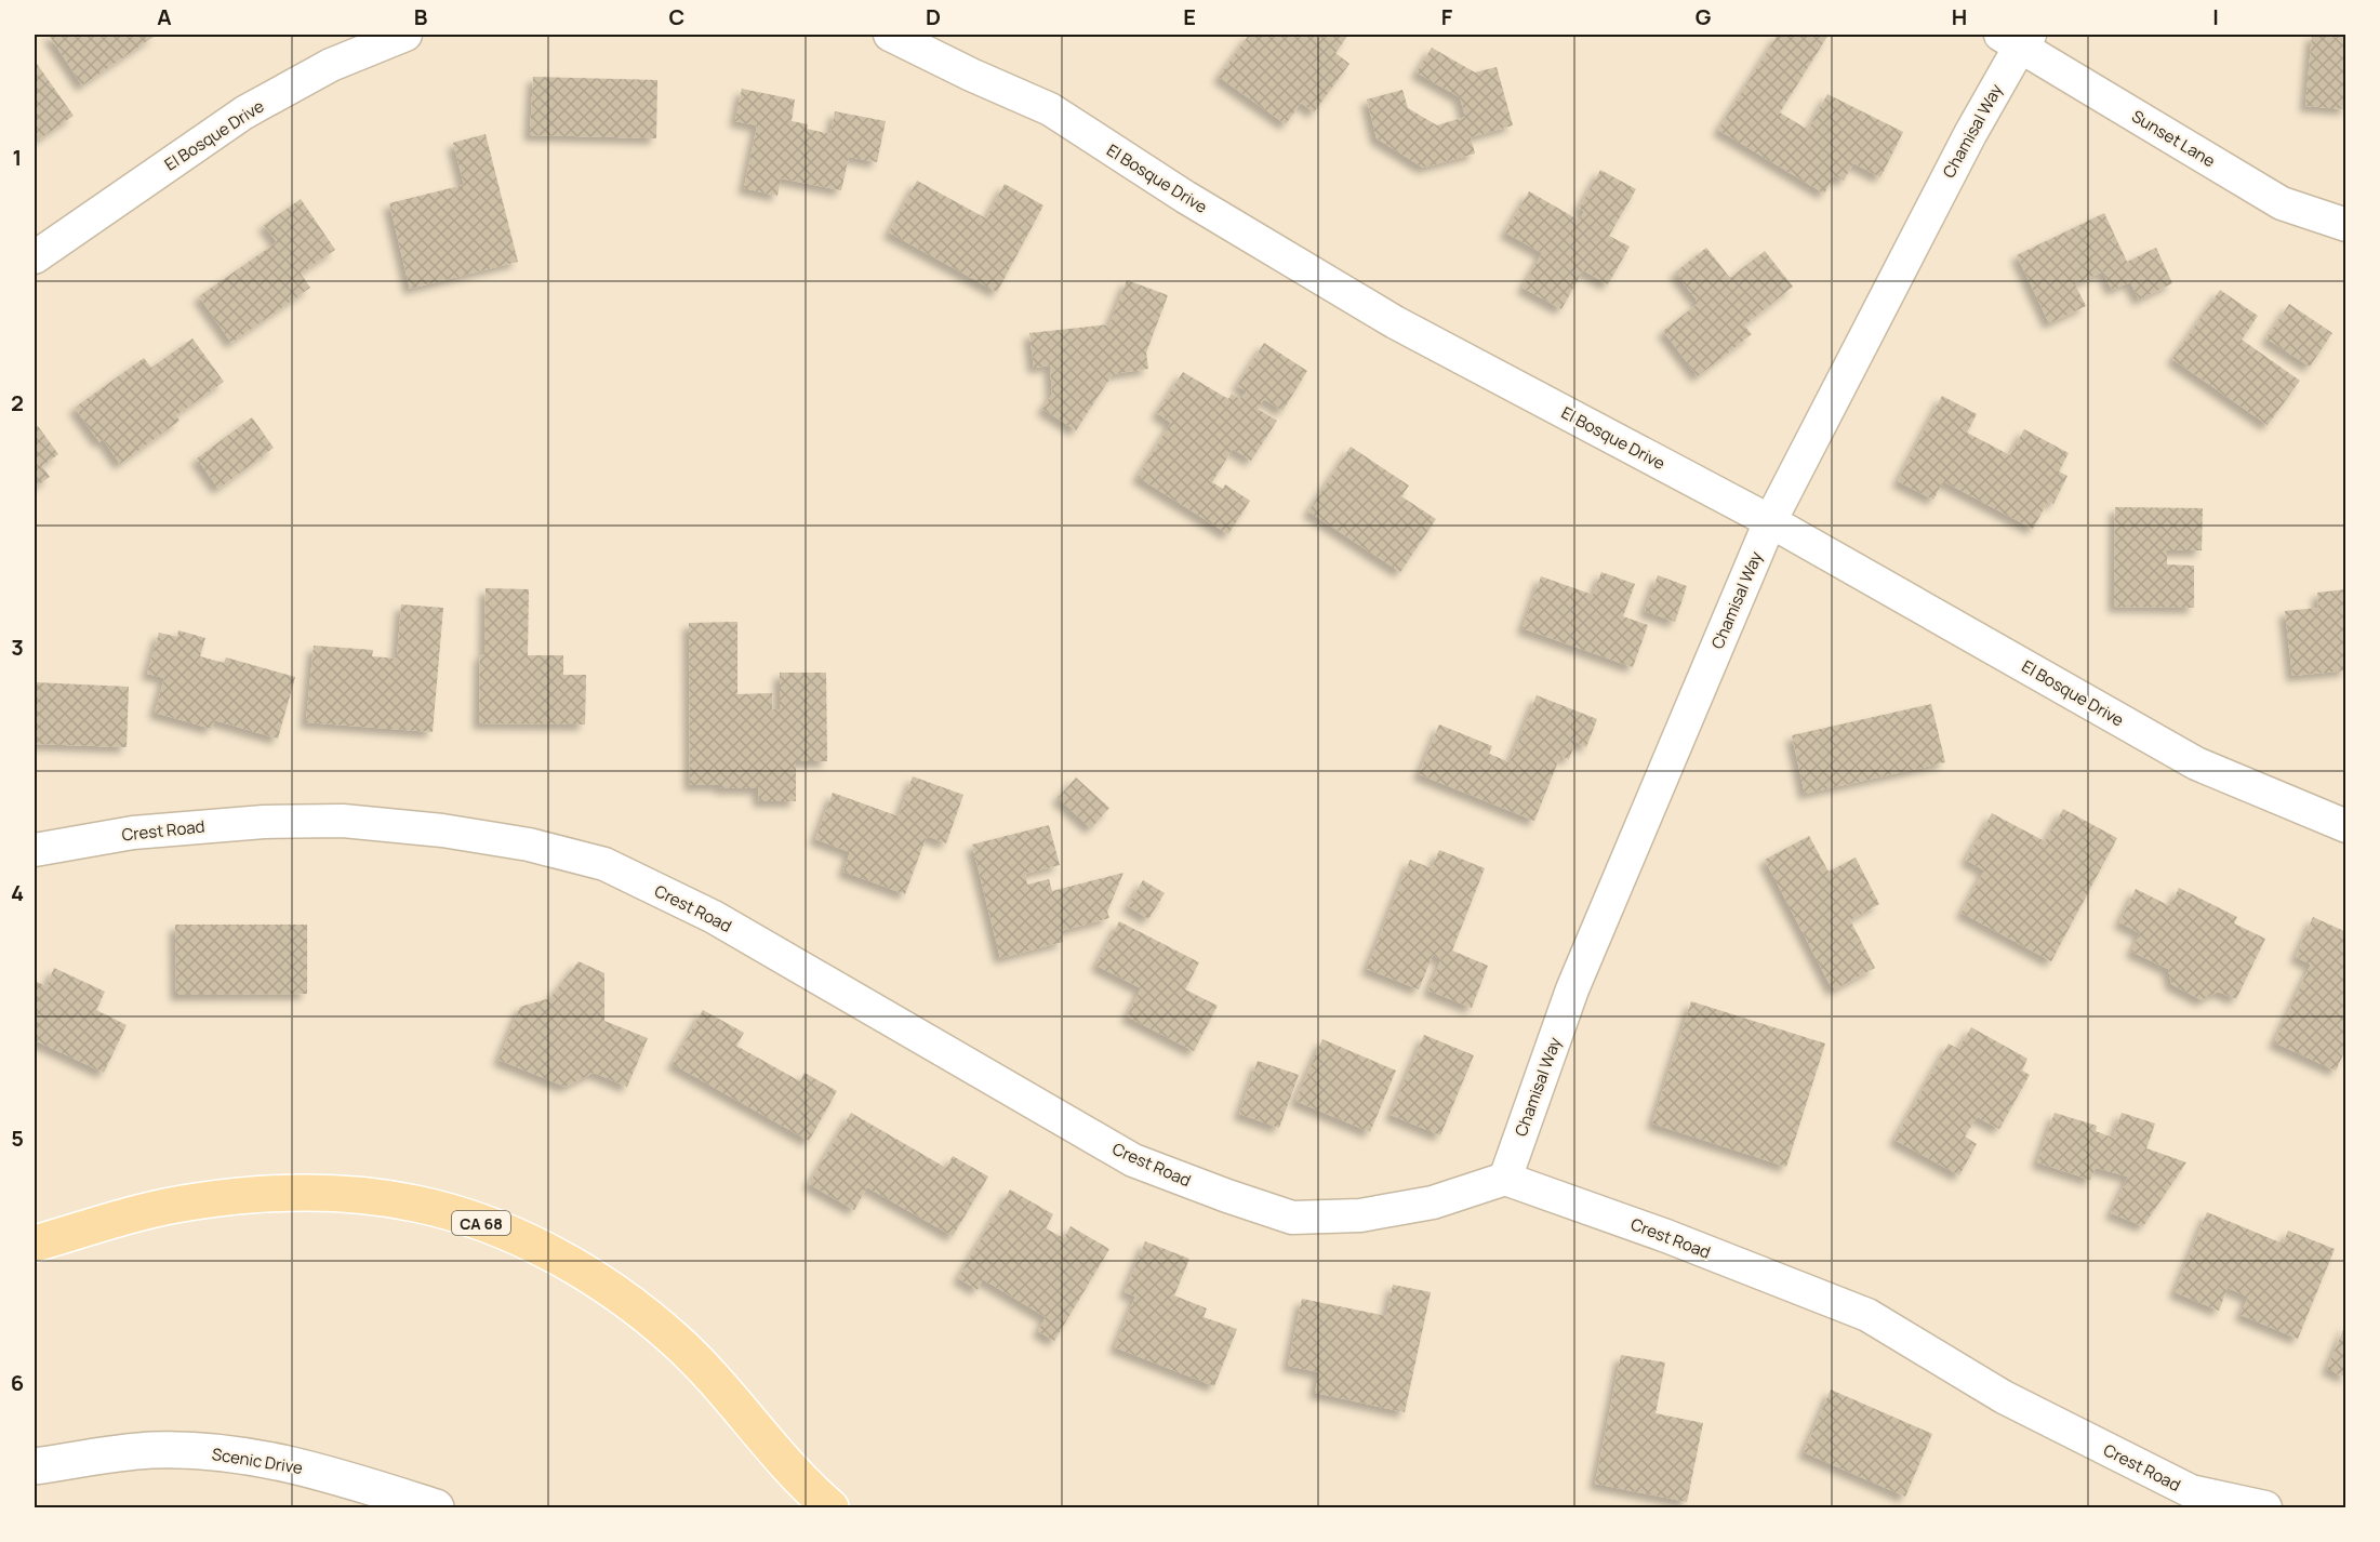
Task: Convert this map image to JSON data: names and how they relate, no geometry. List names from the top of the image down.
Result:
{
  "streets": {
    "main road": ["CA 68"],
    "street": [
      "Chamisal Way",
      "El Bosque Drive",
      "Sunset Lane",
      "Crest Road",
      "Scenic Drive"
    ]
  },
  "crossings": [
    ["Chamisal Way", "El Bosque Drive"],
    ["Chamisal Way", "Sunset Lane"],
    ["Chamisal Way", "Crest Road"]
  ],
  "grid": {
    "columns": [
      "A",
      "B",
      "C",
      "D",
      "E",
      "F",
      "G",
      "H",
      "I"
    ],
    "rows": [
      "1",
      "2",
      "3",
      "4",
      "5",
      "6"
    ]
  }
}
